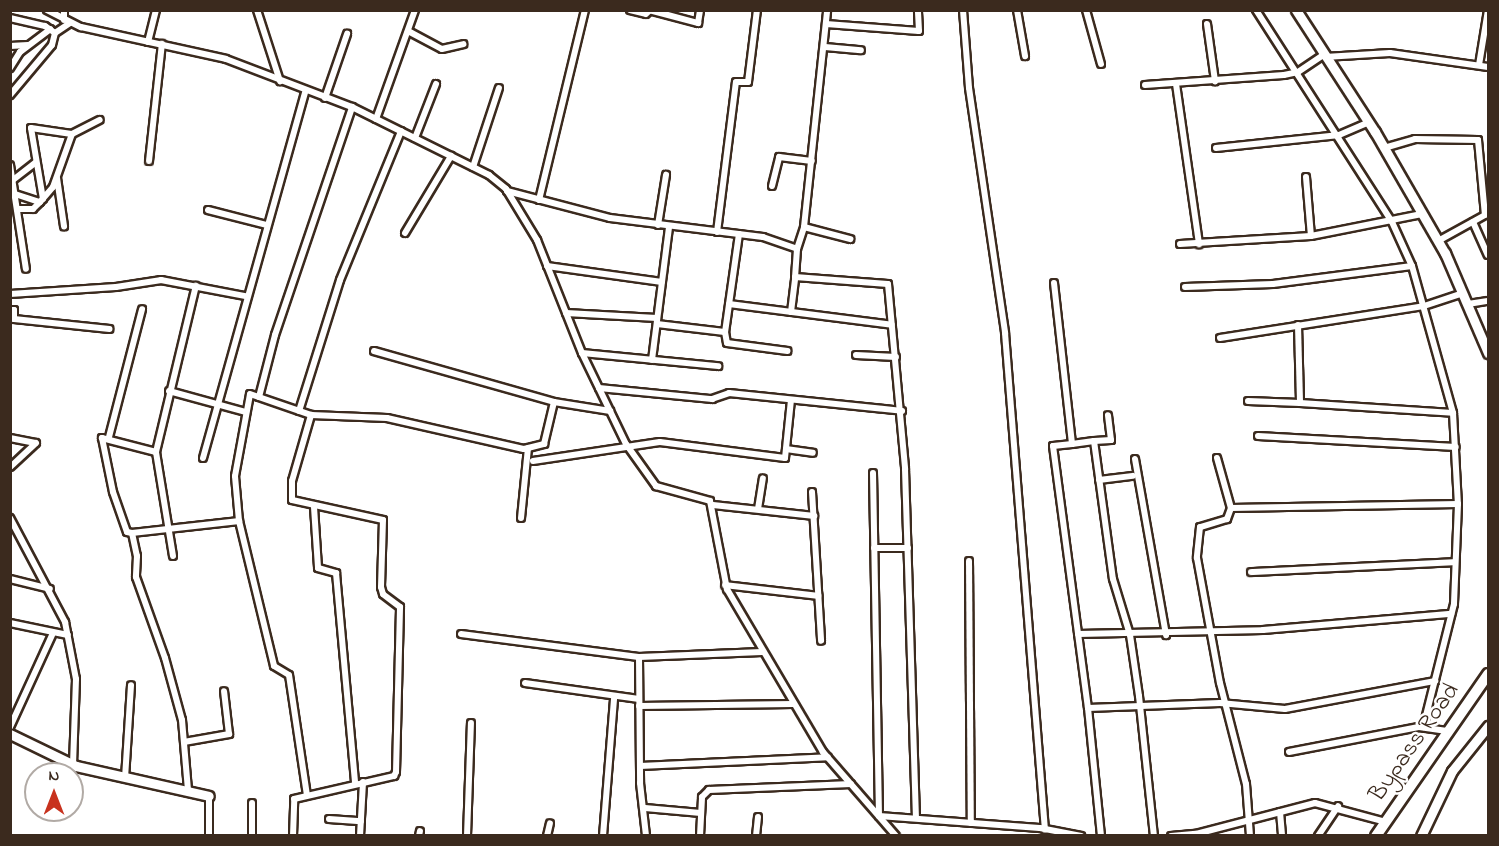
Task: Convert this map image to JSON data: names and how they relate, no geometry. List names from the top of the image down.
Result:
{
  "streets": {
    "main road": ["Bypass Road"]
  },
  "north": "top"
}
